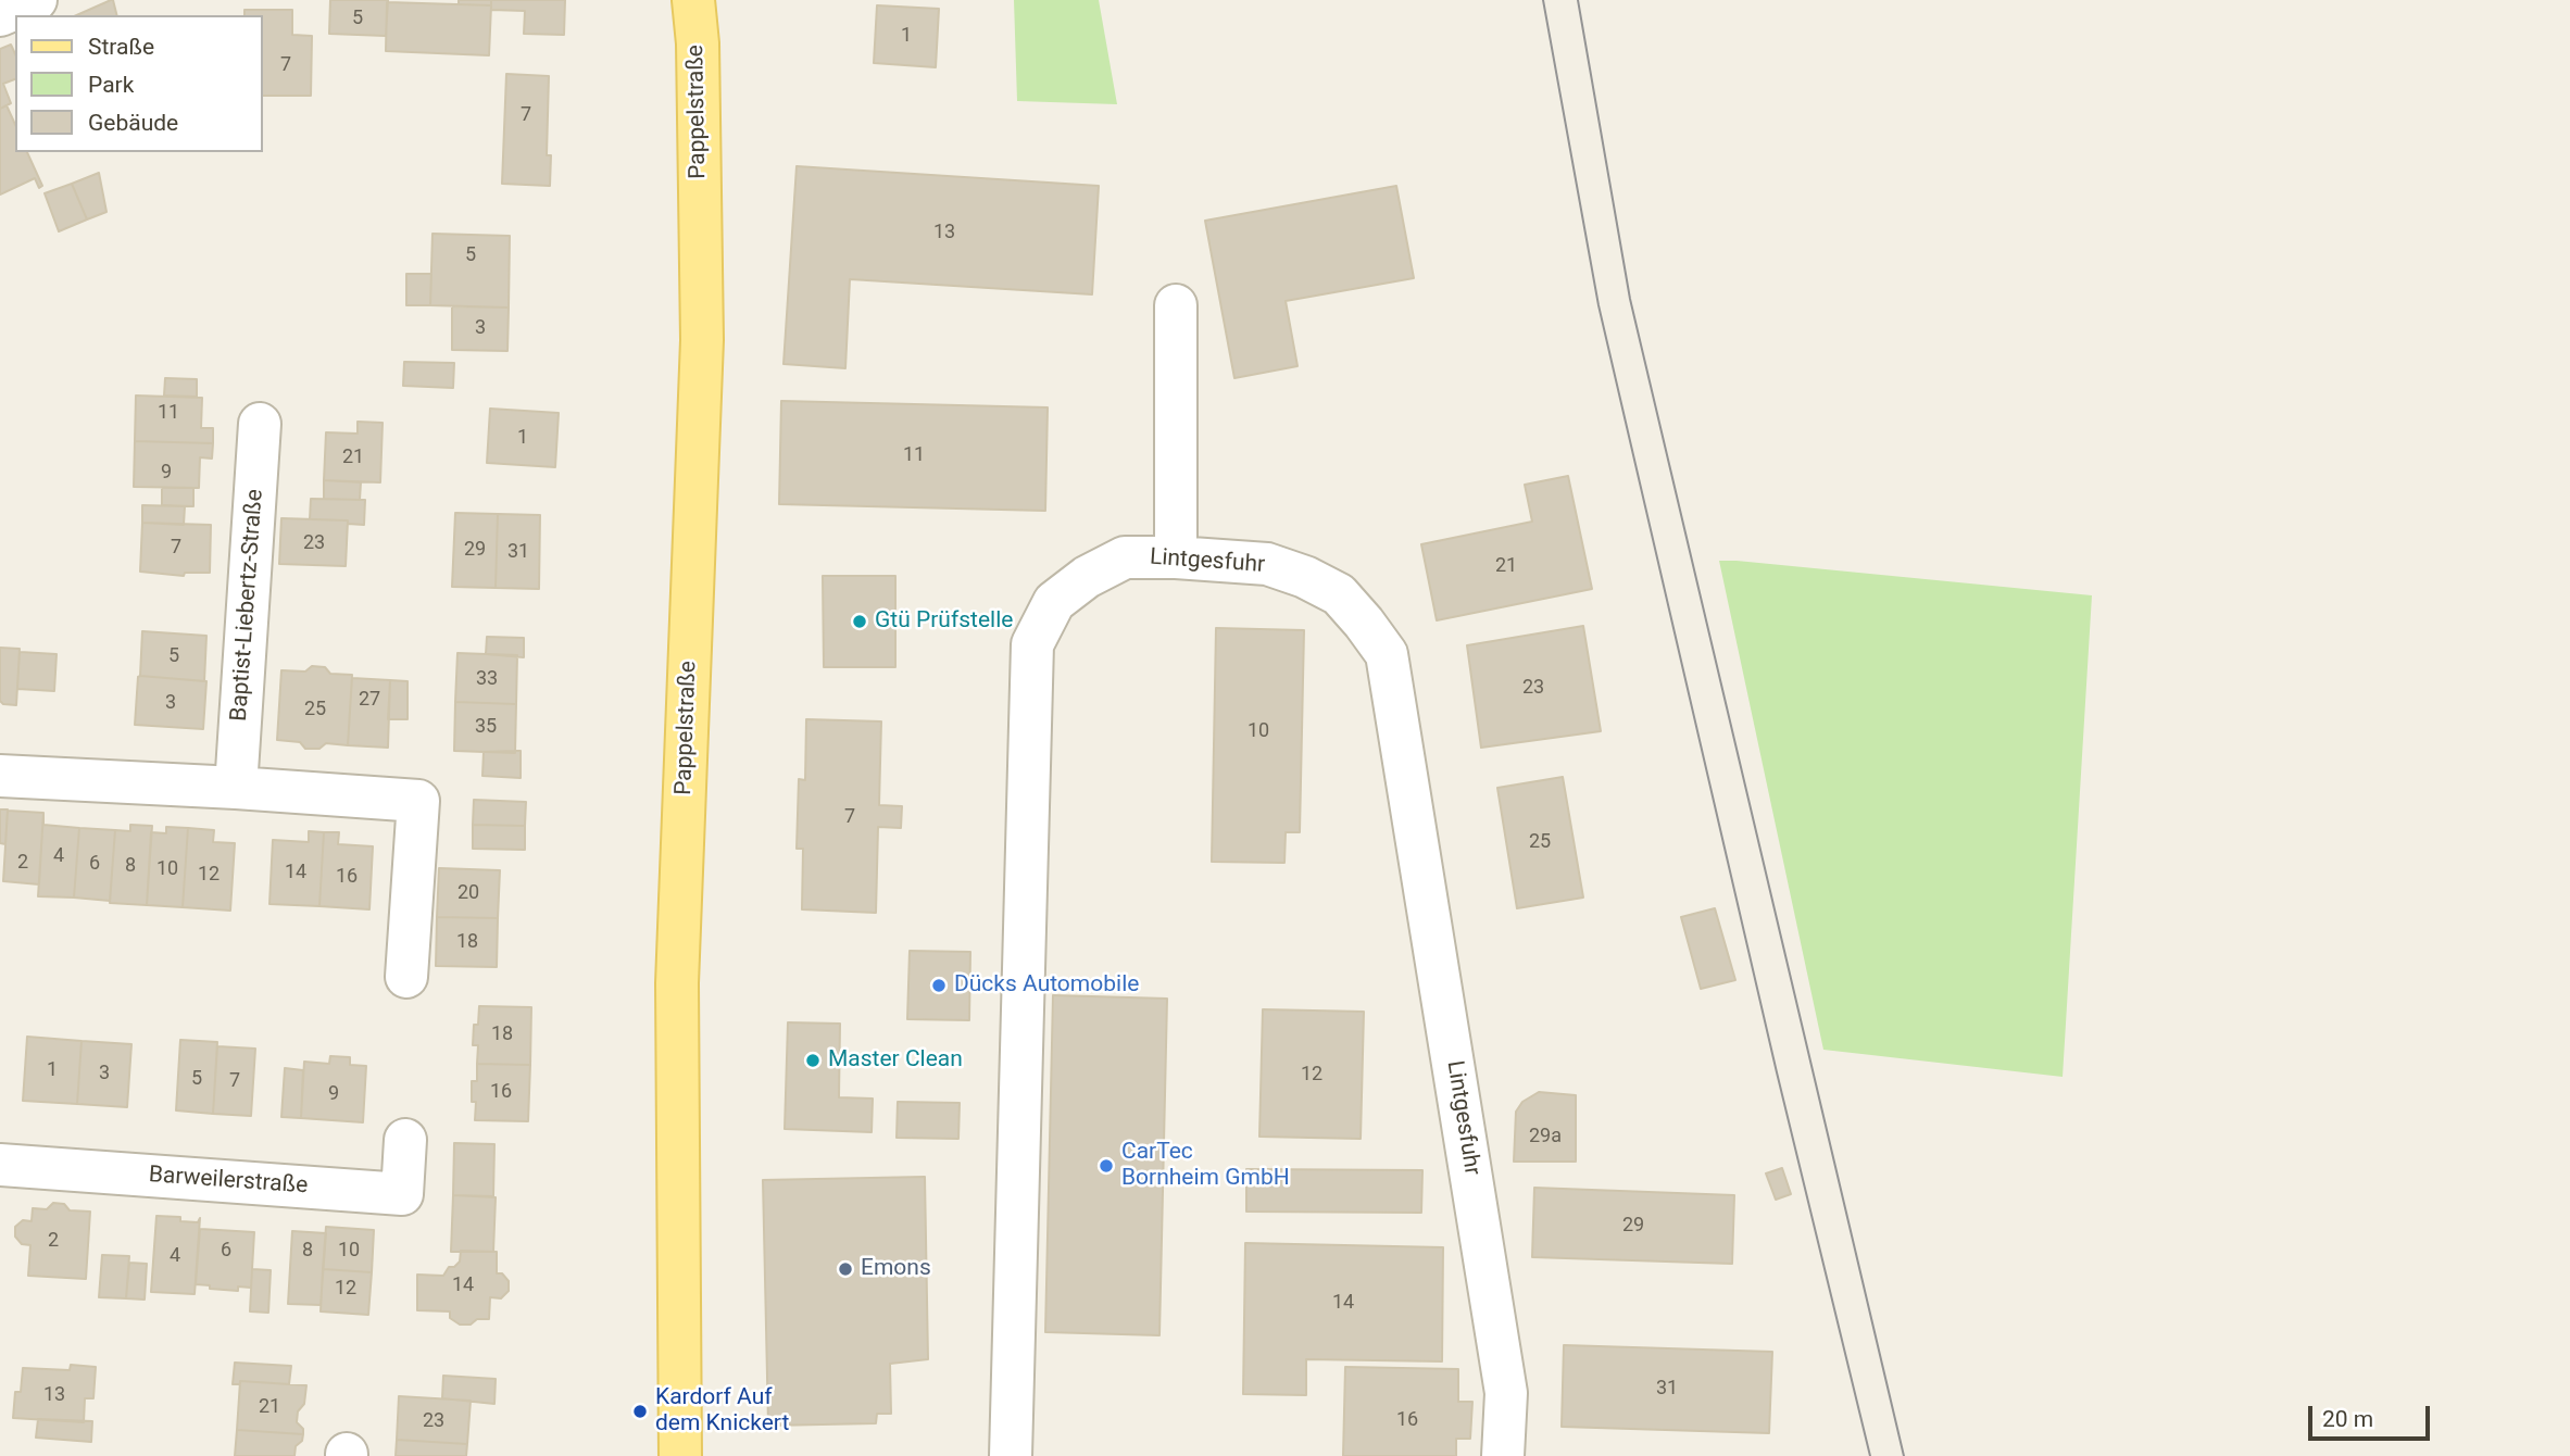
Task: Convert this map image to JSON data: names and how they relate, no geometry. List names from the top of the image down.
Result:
{
  "streets": {
    "main road": ["Pappelstraße"],
    "street": ["Lintgesfuhr", "Baptist-Liebertz-Straße", "Barweilerstraße"]
  },
  "places": [
    "Gtü Prüfstelle",
    "Dücks Automobile",
    "Master Clean",
    "CarTec Bornheim GmbH",
    "Emons",
    "Kardorf Auf dem Knickert"
  ],
  "house_numbers": [
    "5",
    "1",
    "7",
    "7",
    "13",
    "5",
    "3",
    "11",
    "1",
    "11",
    "21",
    "9",
    "23",
    "7",
    "29",
    "31",
    "21",
    "5",
    "33",
    "23",
    "27",
    "3",
    "25",
    "35",
    "10",
    "7",
    "25",
    "4",
    "2",
    "6",
    "8",
    "10",
    "14",
    "12",
    "16",
    "20",
    "18",
    "18",
    "1",
    "3",
    "12",
    "5",
    "7",
    "16",
    "9",
    "29a",
    "29",
    "2",
    "6",
    "8",
    "10",
    "4",
    "14",
    "12",
    "14",
    "31",
    "13",
    "21",
    "16",
    "23"
  ],
  "legend": ["Straße", "Park", "Gebäude"],
  "scale_bar": "20 m"
}
